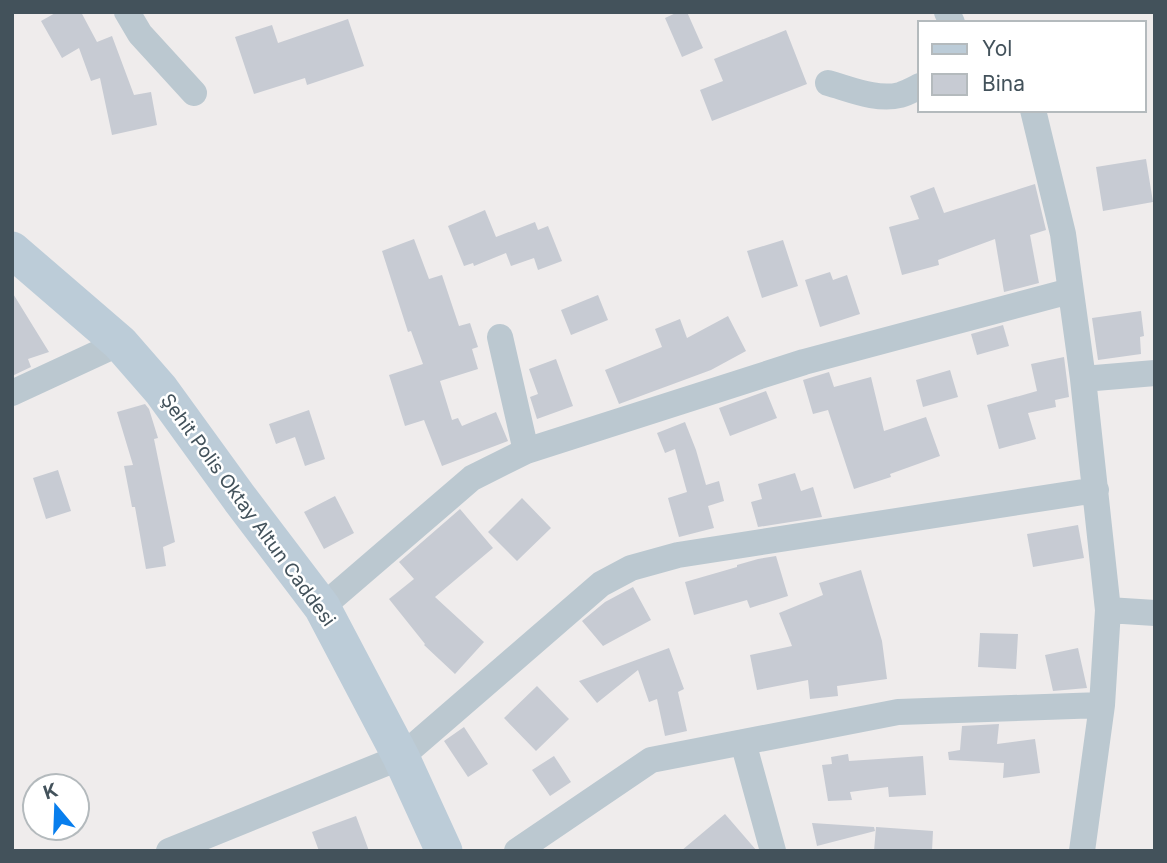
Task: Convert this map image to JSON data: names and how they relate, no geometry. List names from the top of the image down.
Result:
{
  "streets": {
    "street": ["Şehit Polis Oktay Altun Caddesi"]
  },
  "legend": ["Yol", "Bina"],
  "north": "top"
}
